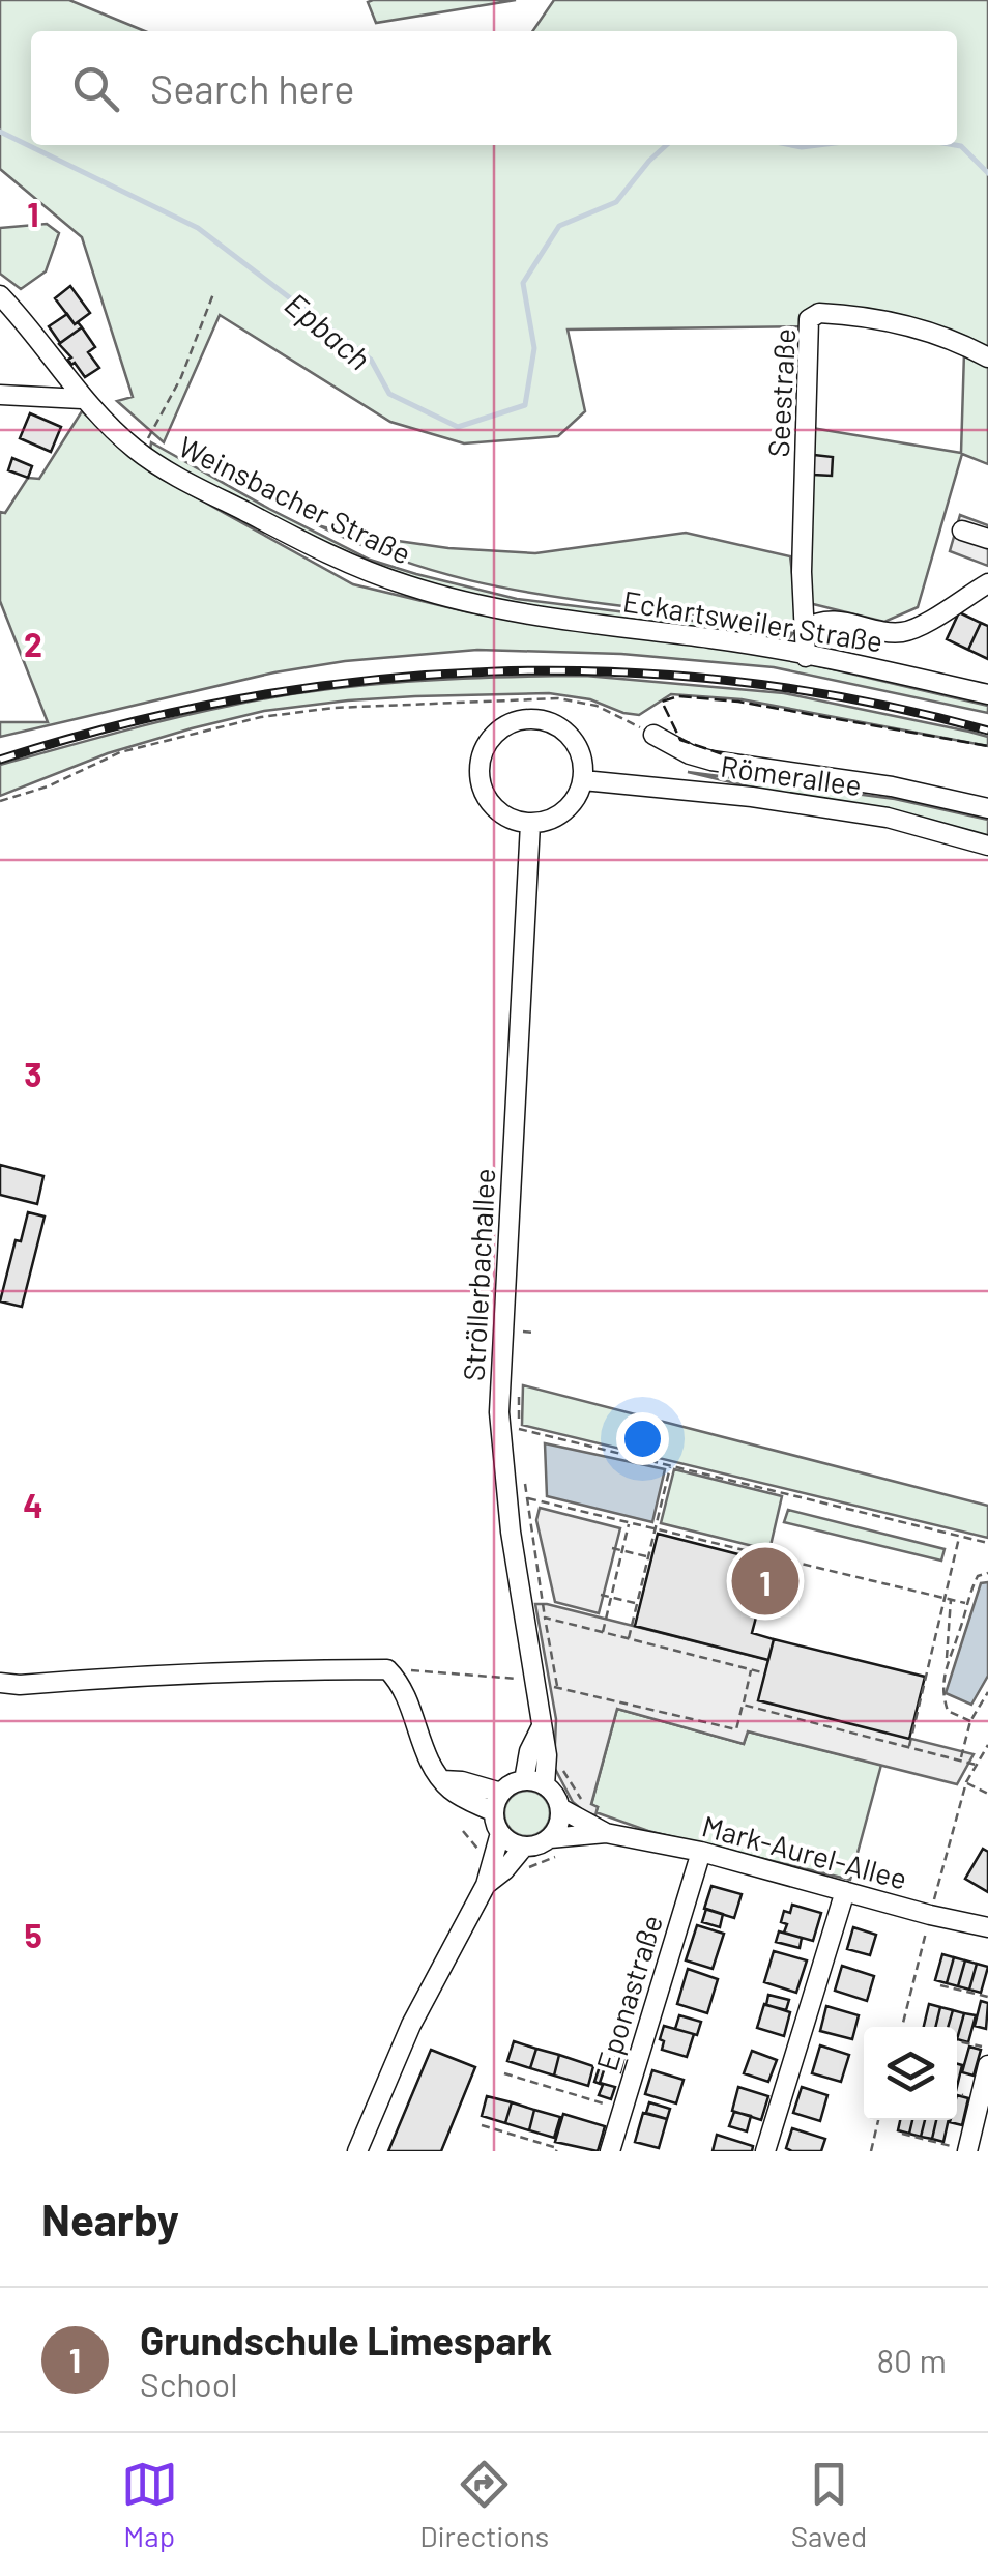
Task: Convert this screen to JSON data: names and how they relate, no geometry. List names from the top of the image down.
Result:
{
  "streets": {
    "street": [
      "Seestraße",
      "Weinsbacher Straße",
      "Eckartsweiler Straße",
      "Römerallee",
      "Ströllerbachallee",
      "Mark-Aurel-Allee",
      "Eponastraße"
    ]
  },
  "crossings": [
    ["Seestraße", "Eckartsweiler Straße"],
    ["Weinsbacher Straße", "Eckartsweiler Straße"],
    ["Römerallee", "Ströllerbachallee"],
    ["Ströllerbachallee", "Mark-Aurel-Allee"],
    ["Mark-Aurel-Allee", "Eponastraße"]
  ],
  "water": ["Epbach"],
  "page": {
    "search": "Search here",
    "pins": "1",
    "heading": "Nearby",
    "list": [
      {
        "mark": "1",
        "name": "Grundschule Limespark",
        "note": "School",
        "value": "80 m"
      }
    ],
    "nav": ["Map", "Directions", "Saved"]
  },
  "grid": {
    "rows": [
      "1",
      "2",
      "3",
      "4",
      "5"
    ]
  }
}
